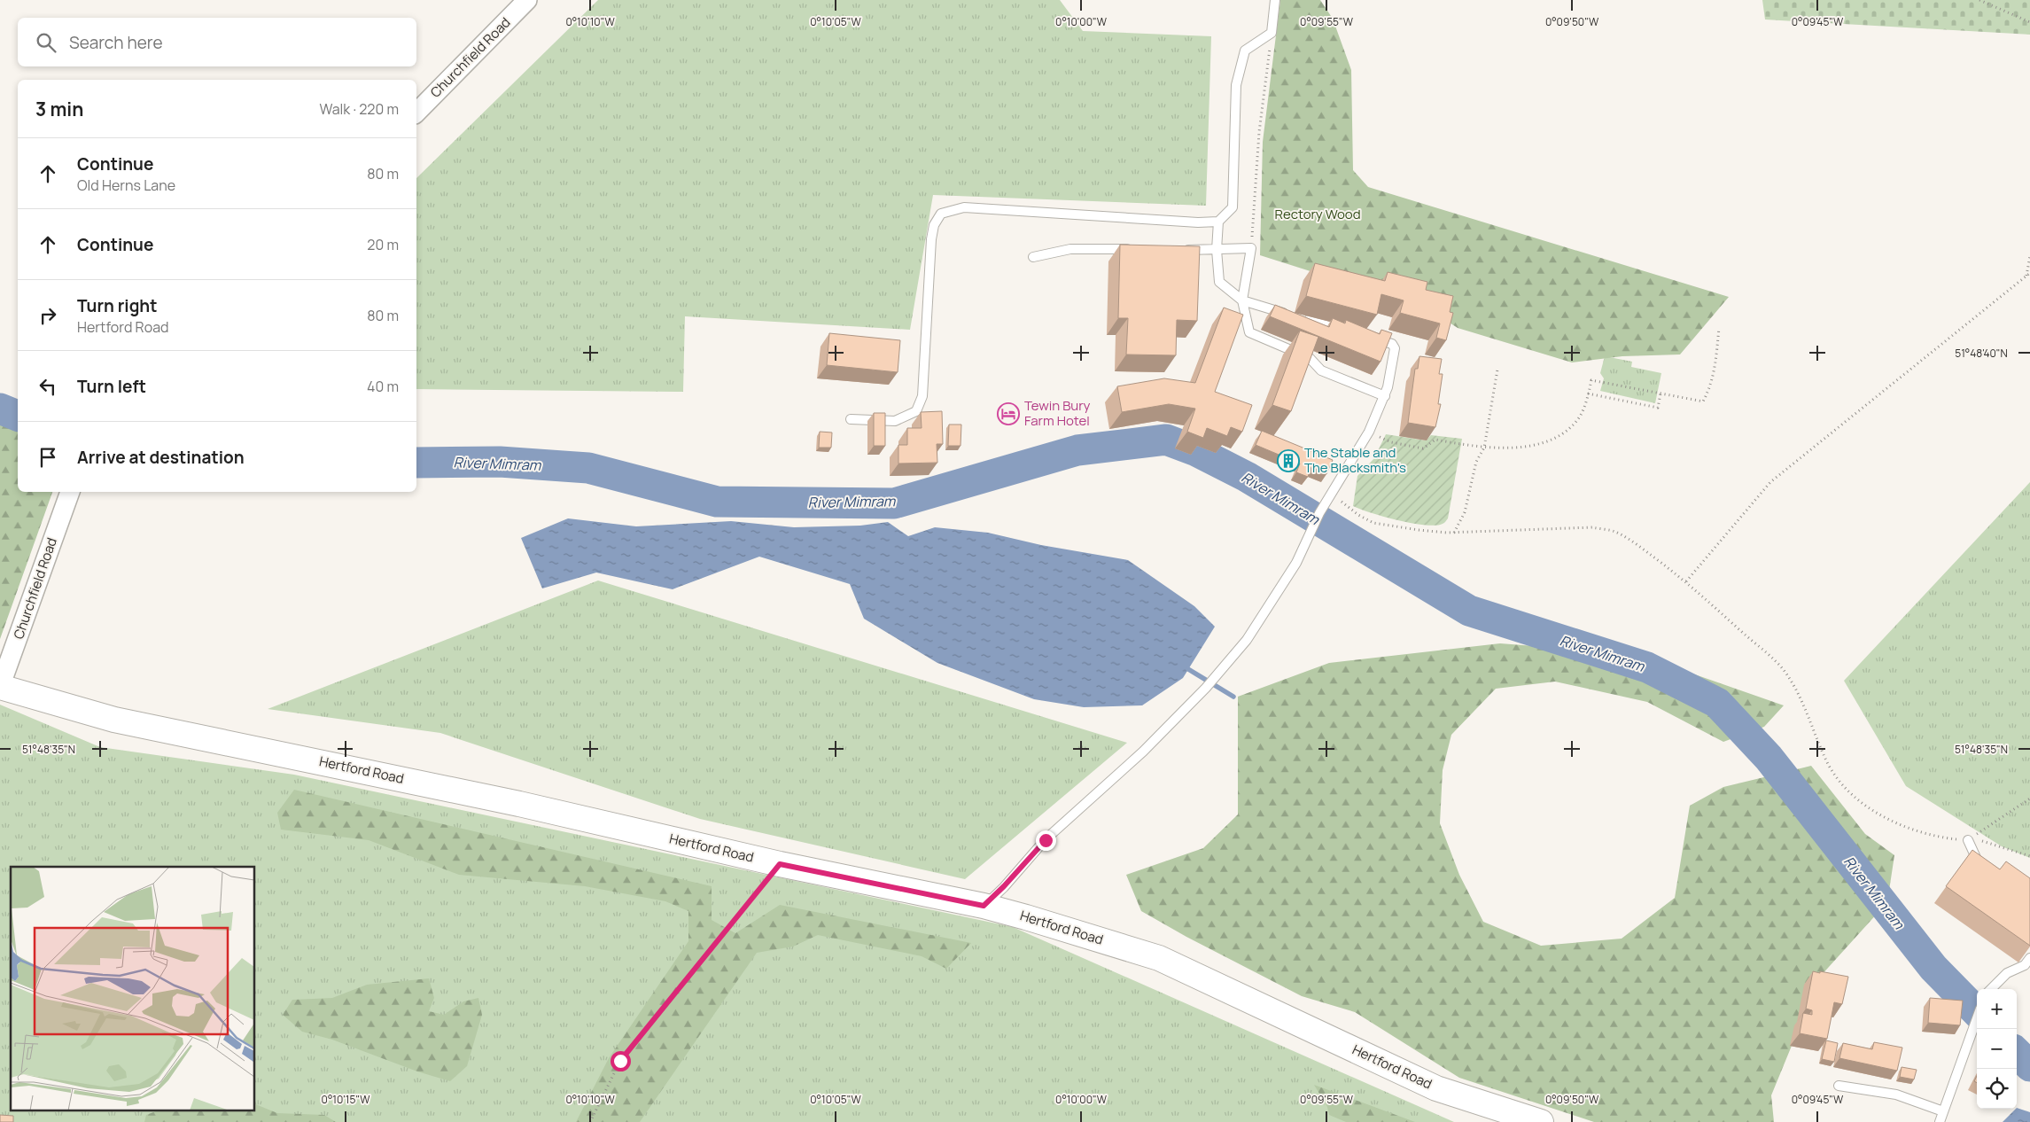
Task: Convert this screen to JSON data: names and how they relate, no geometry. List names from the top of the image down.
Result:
{
  "streets": {
    "main road": ["Hertford Road"],
    "street": ["Churchfield Road"]
  },
  "crossings": [
    ["Churchfield Road", "Hertford Road"]
  ],
  "water": ["River Mimram"],
  "parks": ["Rectory Wood"],
  "places": {
    "hotel": ["Tewin Bury Farm Hotel"],
    "building": ["The Stable and The Blacksmith's"]
  },
  "page": {
    "search": "Search here",
    "heading": ["3 min", "Walk · 220 m"],
    "list": [
      ["Continue", "Old Herns Lane", "80 m"],
      ["Continue", "20 m"],
      ["Turn right", "Hertford Road", "80 m"],
      ["Turn left", "40 m"],
      "Arrive at destination"
    ],
    "map_buttons": ["+", "−"]
  },
  "coordinates": [
    "0°10'10\"W",
    "0°10'05\"W",
    "0°10'00\"W",
    "0°09'55\"W",
    "0°09'50\"W",
    "0°09'45\"W",
    "51°48'40\"N",
    "51°48'35\"N",
    "0°10'15\"W"
  ]
}
